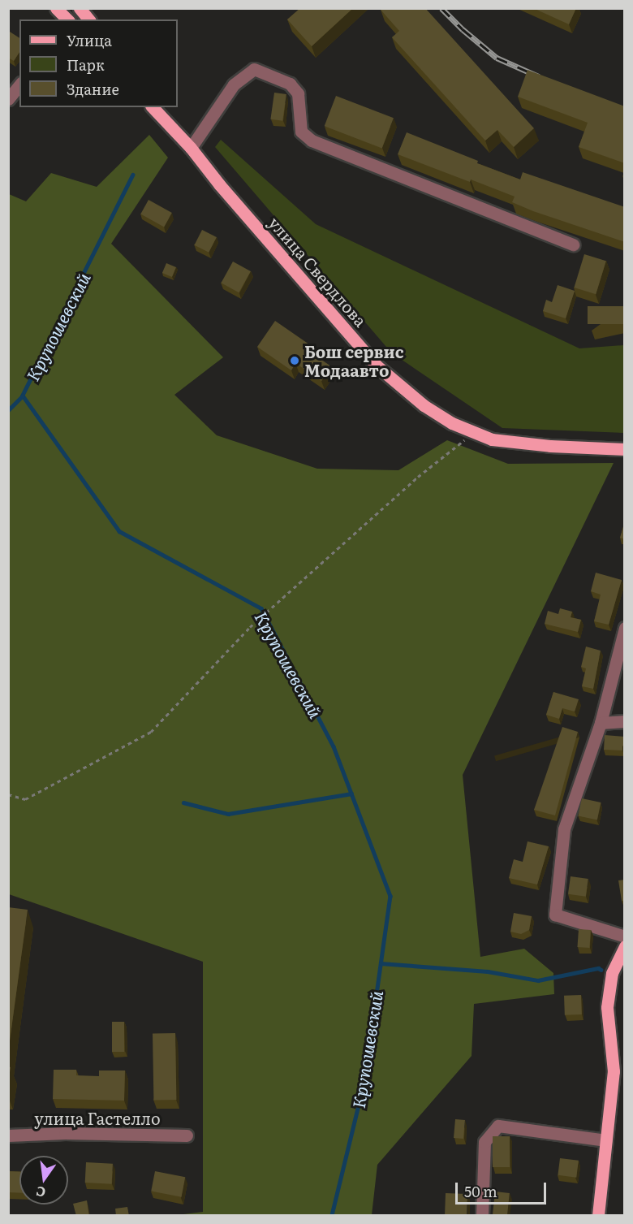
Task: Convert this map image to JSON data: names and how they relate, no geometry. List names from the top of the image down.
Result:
{
  "streets": {
    "main road": ["улица Свердлова"],
    "street": ["улица Гастелло"]
  },
  "water": ["Крупошевский"],
  "places": ["Бош сервис Модаавто"],
  "legend": ["Улица", "Парк", "Здание"],
  "scale_bar": "50 m",
  "north": "bottom"
}
